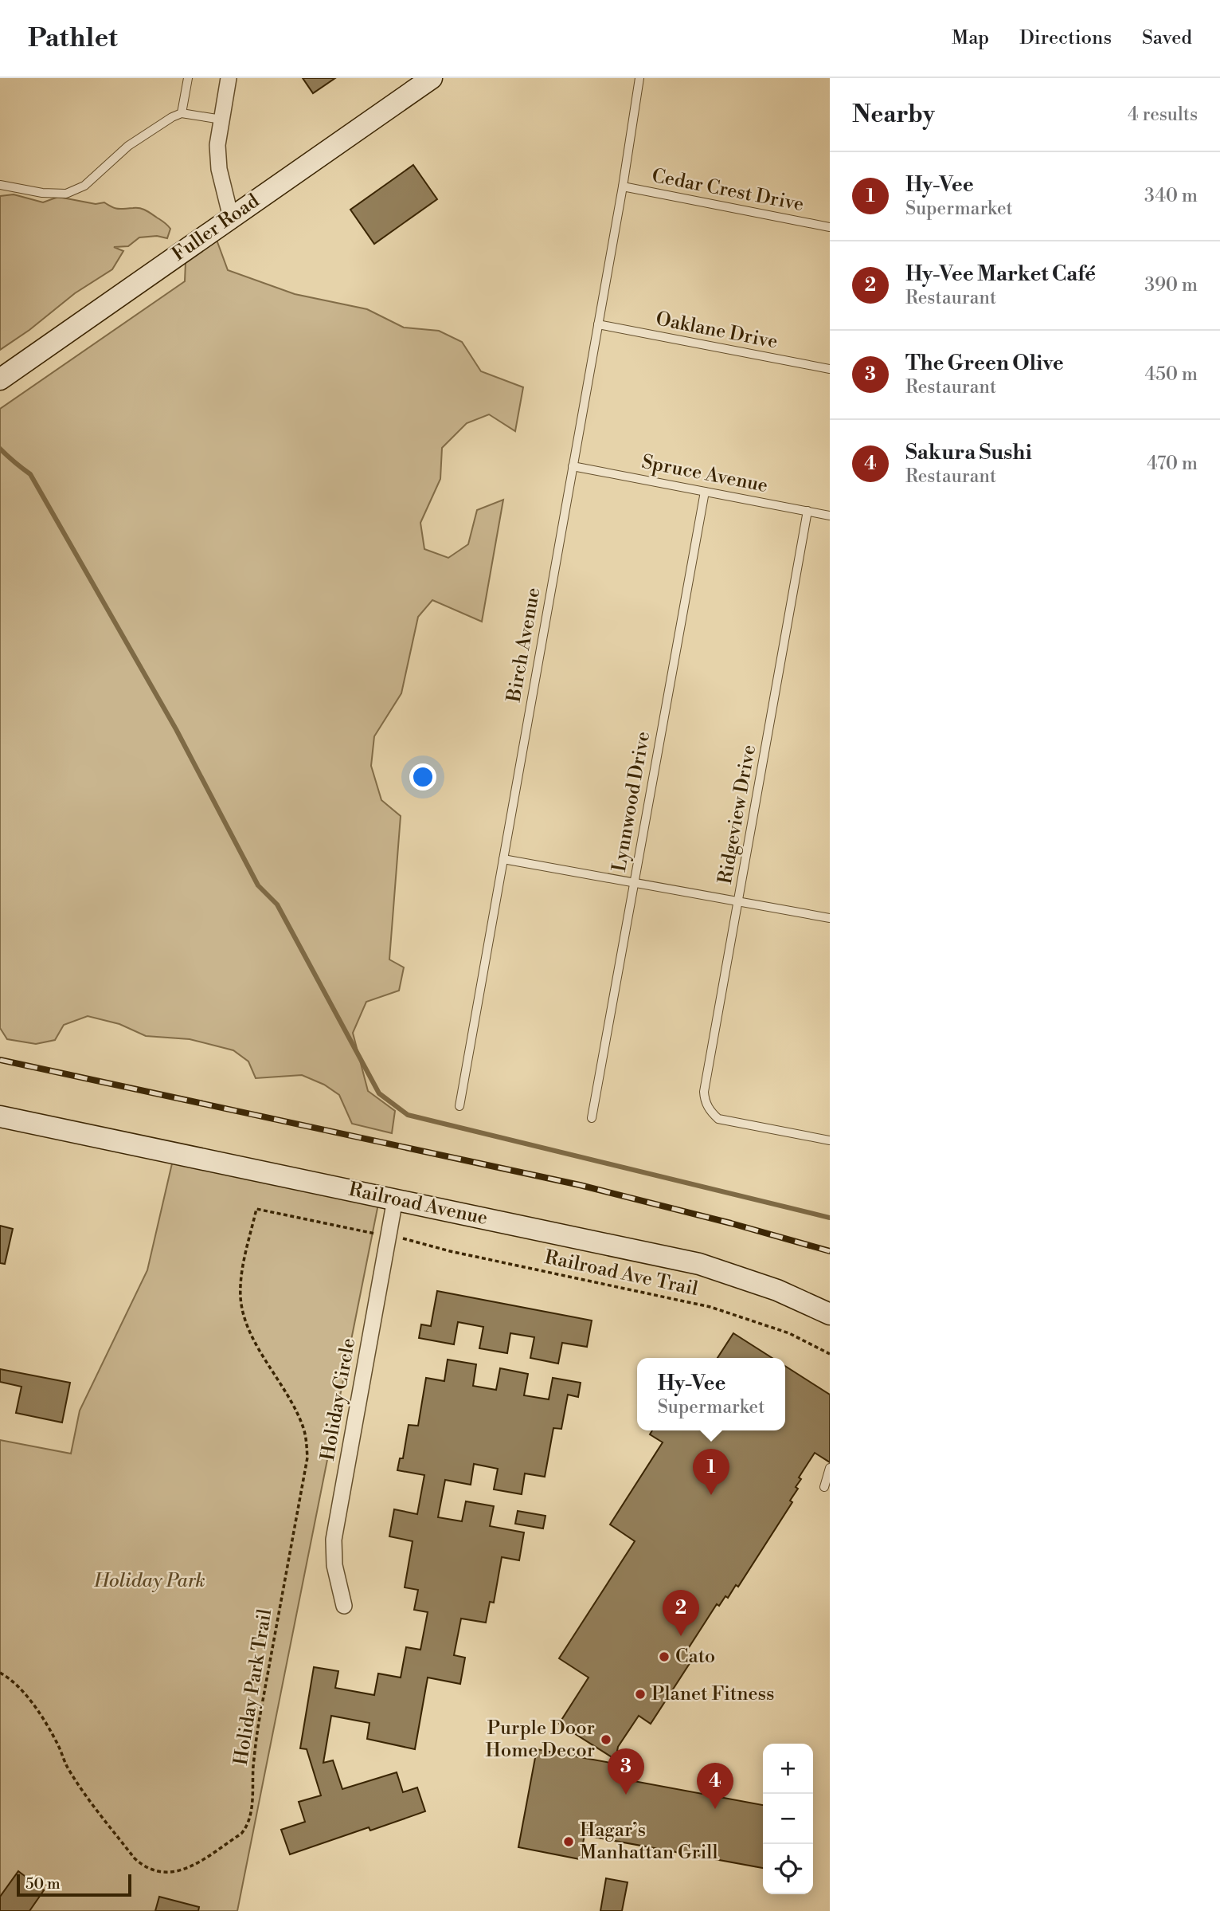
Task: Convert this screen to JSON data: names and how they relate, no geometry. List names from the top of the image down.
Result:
{
  "streets": {
    "main road": ["Fuller Road", "Railroad Avenue"],
    "street": ["Holiday Circle"],
    "lane": [
      "Cedar Crest Drive",
      "Oaklane Drive",
      "Spruce Avenue",
      "Birch Avenue",
      "Lynnwood Drive",
      "Ridgeview Drive"
    ],
    "path": ["Railroad Ave Trail", "Holiday Park Trail"]
  },
  "crossings": [
    ["Cedar Crest Drive", "Birch Avenue"],
    ["Oaklane Drive", "Birch Avenue"],
    ["Spruce Avenue", "Birch Avenue"],
    ["Spruce Avenue", "Lynnwood Drive"],
    ["Spruce Avenue", "Ridgeview Drive"],
    ["Railroad Avenue", "Holiday Circle"]
  ],
  "parks": ["Holiday Park"],
  "places": [
    "Cato",
    "Planet Fitness",
    "Purple Door Home Decor",
    "Hagar’s Manhattan Grill"
  ],
  "scale_bar": "50 m",
  "page": {
    "header": "Pathlet",
    "nav": ["Map", "Directions", "Saved"],
    "heading": ["Nearby", "4 results"],
    "list": [
      {
        "mark": "1",
        "name": "Hy-Vee",
        "note": "Supermarket",
        "value": "340 m"
      },
      {
        "mark": "2",
        "name": "Hy-Vee Market Café",
        "note": "Restaurant",
        "value": "390 m"
      },
      {
        "mark": "3",
        "name": "The Green Olive",
        "note": "Restaurant",
        "value": "450 m"
      },
      {
        "mark": "4",
        "name": "Sakura Sushi",
        "note": "Restaurant",
        "value": "470 m"
      }
    ],
    "popup": ["Hy-Vee", "Supermarket"],
    "pins": [
      "1",
      "2",
      "3",
      "4"
    ],
    "map_buttons": ["+", "−"],
    "scale": "50 m"
  }
}
